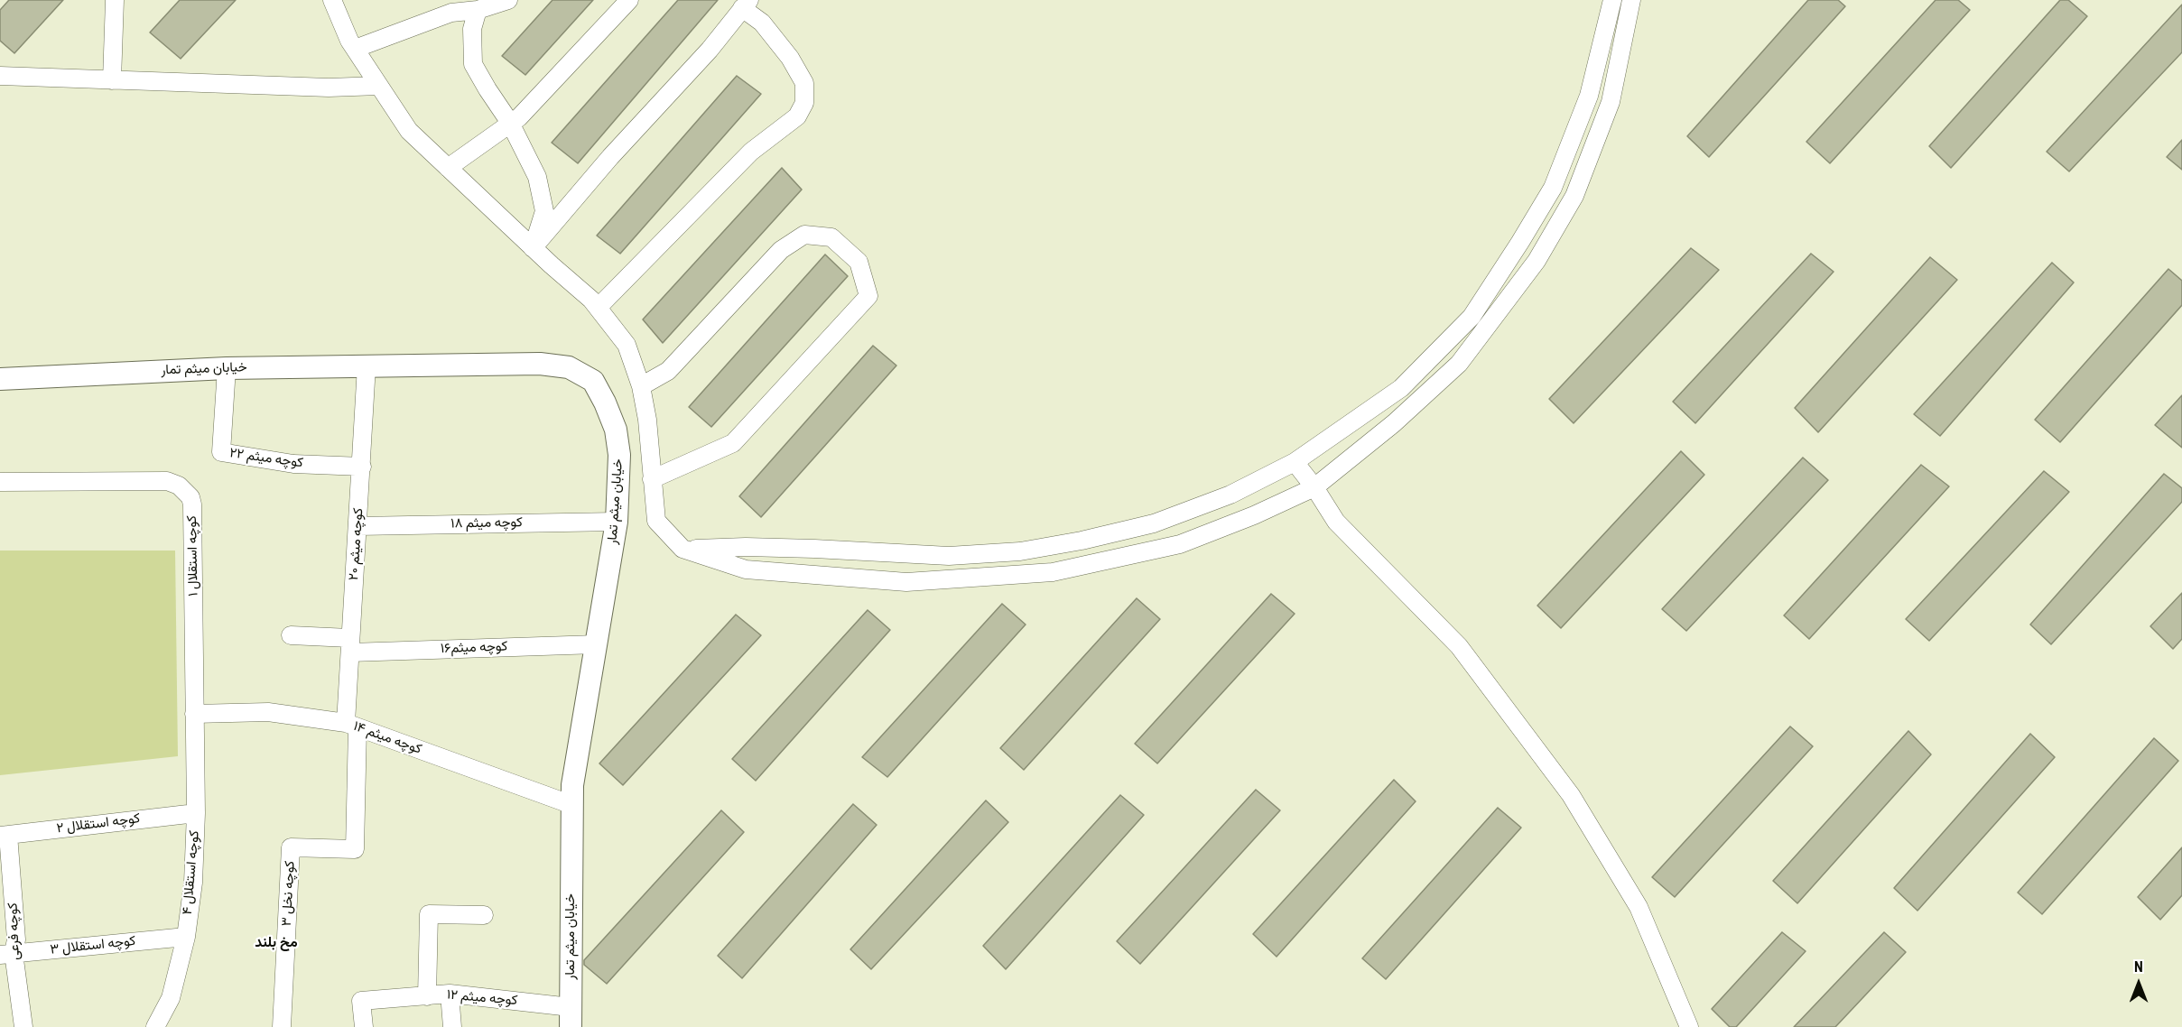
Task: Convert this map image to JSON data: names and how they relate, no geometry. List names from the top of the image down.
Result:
{
  "streets": {
    "street": [
      "خیابان میثم تمار",
      "کوچه میثم ۲۲",
      "کوچه میثم ۱۸",
      "کوچه میثم ۲۰",
      "کوچه استقلال ۱",
      "کوچه میثم۱۶",
      "کوچه میثم ۱۴",
      "کوچه استقلال ۲",
      "کوچه استقلال ۴",
      "کوچه نخل ۳",
      "کوچه فرعی",
      "کوچه استقلال ۳",
      "کوچه میثم ۱۲"
    ]
  },
  "crossings": [
    ["خیابان میثم تمار", "کوچه میثم ۲۲"],
    ["خیابان میثم تمار", "کوچه میثم ۱۸"],
    ["خیابان میثم تمار", "کوچه میثم ۲۰"],
    ["خیابان میثم تمار", "کوچه میثم۱۶"],
    ["خیابان میثم تمار", "کوچه میثم ۱۴"],
    ["خیابان میثم تمار", "کوچه میثم ۱۲"],
    ["کوچه میثم ۲۲", "کوچه میثم ۲۰"],
    ["کوچه میثم ۱۸", "کوچه میثم ۲۰"],
    ["کوچه میثم ۲۰", "کوچه میثم۱۶"],
    ["کوچه میثم ۲۰", "کوچه میثم ۱۴"],
    ["کوچه میثم ۲۰", "کوچه نخل ۳"],
    ["کوچه استقلال ۱", "کوچه میثم ۱۴"],
    ["کوچه استقلال ۱", "کوچه استقلال ۴"],
    ["کوچه میثم ۱۴", "کوچه استقلال ۴"],
    ["کوچه میثم ۱۴", "کوچه نخل ۳"],
    ["کوچه استقلال ۲", "کوچه استقلال ۴"],
    ["کوچه استقلال ۲", "کوچه فرعی"],
    ["کوچه استقلال ۴", "کوچه استقلال ۳"],
    ["کوچه فرعی", "کوچه استقلال ۳"]
  ],
  "districts": ["مخ بلند"],
  "north": "top"
}
